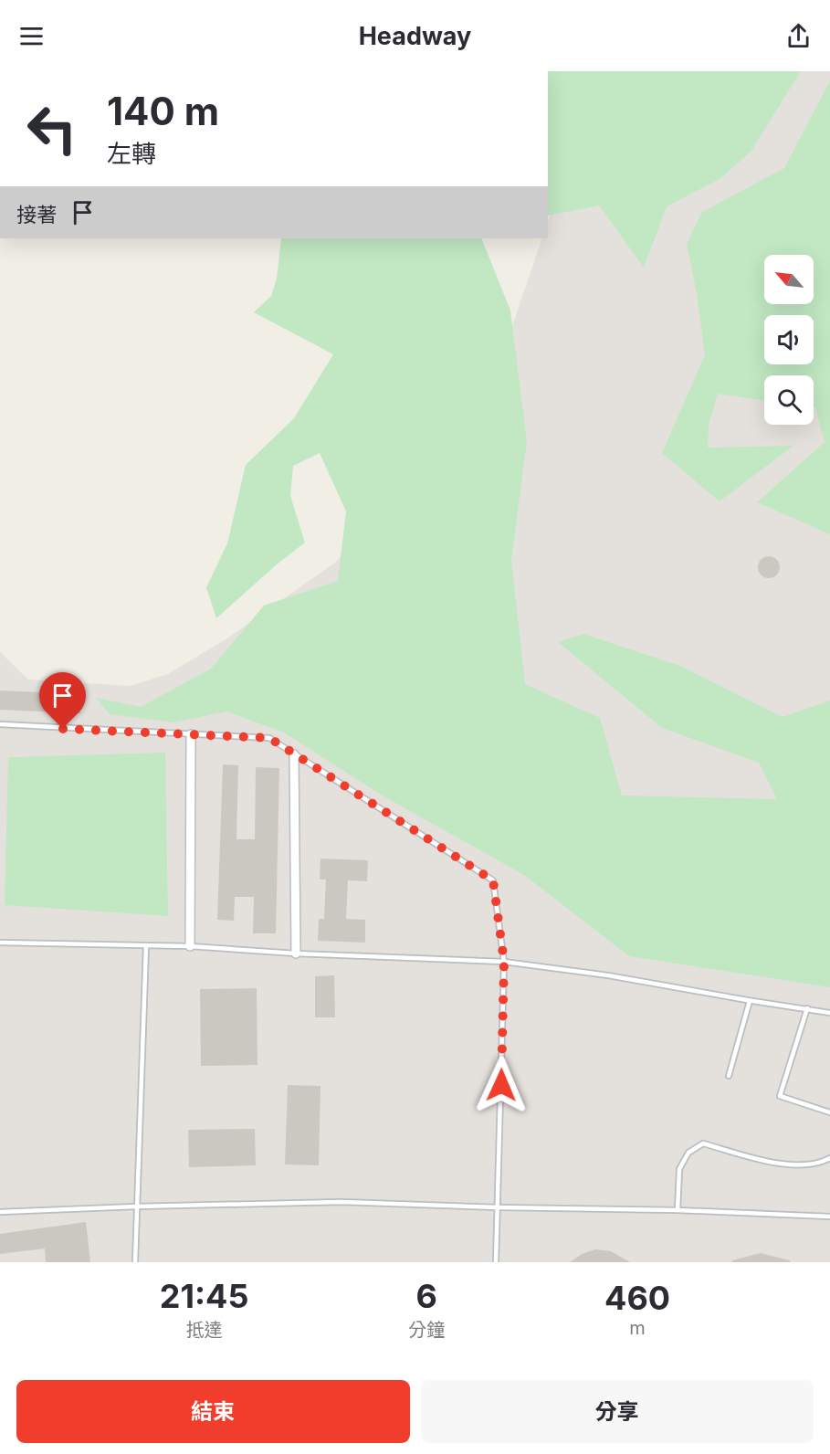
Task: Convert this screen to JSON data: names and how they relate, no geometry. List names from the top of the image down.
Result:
{
  "north": "top left",
  "page": {
    "header": "Headway",
    "turn": ["140 m", "左轉"],
    "then": "接著",
    "eta": [
      "21:45",
      "抵達",
      "6",
      "分鐘",
      "460",
      "m"
    ],
    "buttons": ["結束", "分享"]
  }
}
